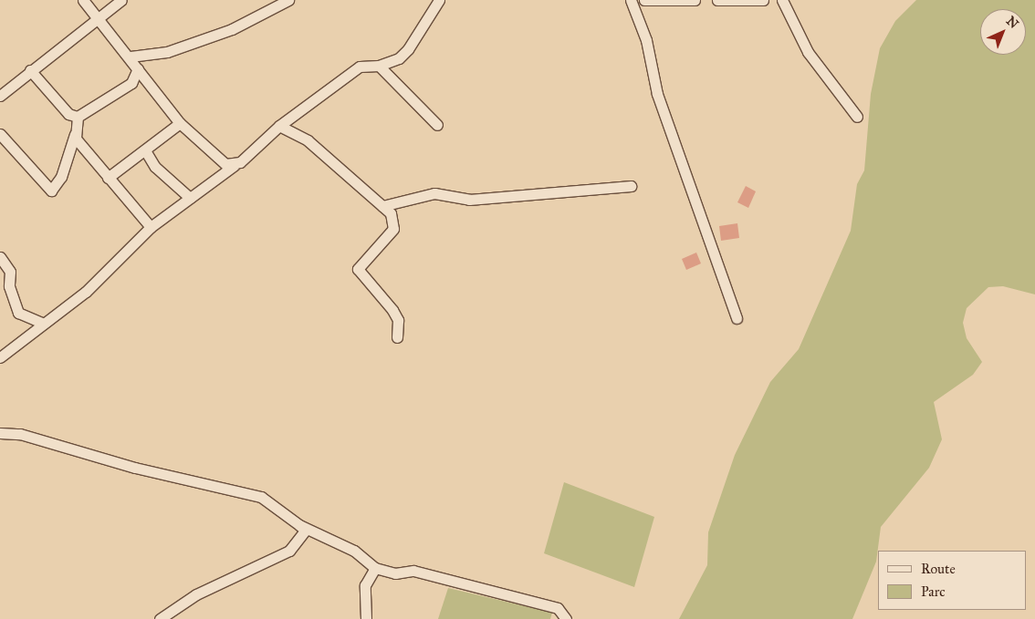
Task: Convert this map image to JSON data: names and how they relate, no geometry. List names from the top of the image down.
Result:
{
  "legend": ["Route", "Parc"],
  "north": "top right"
}
